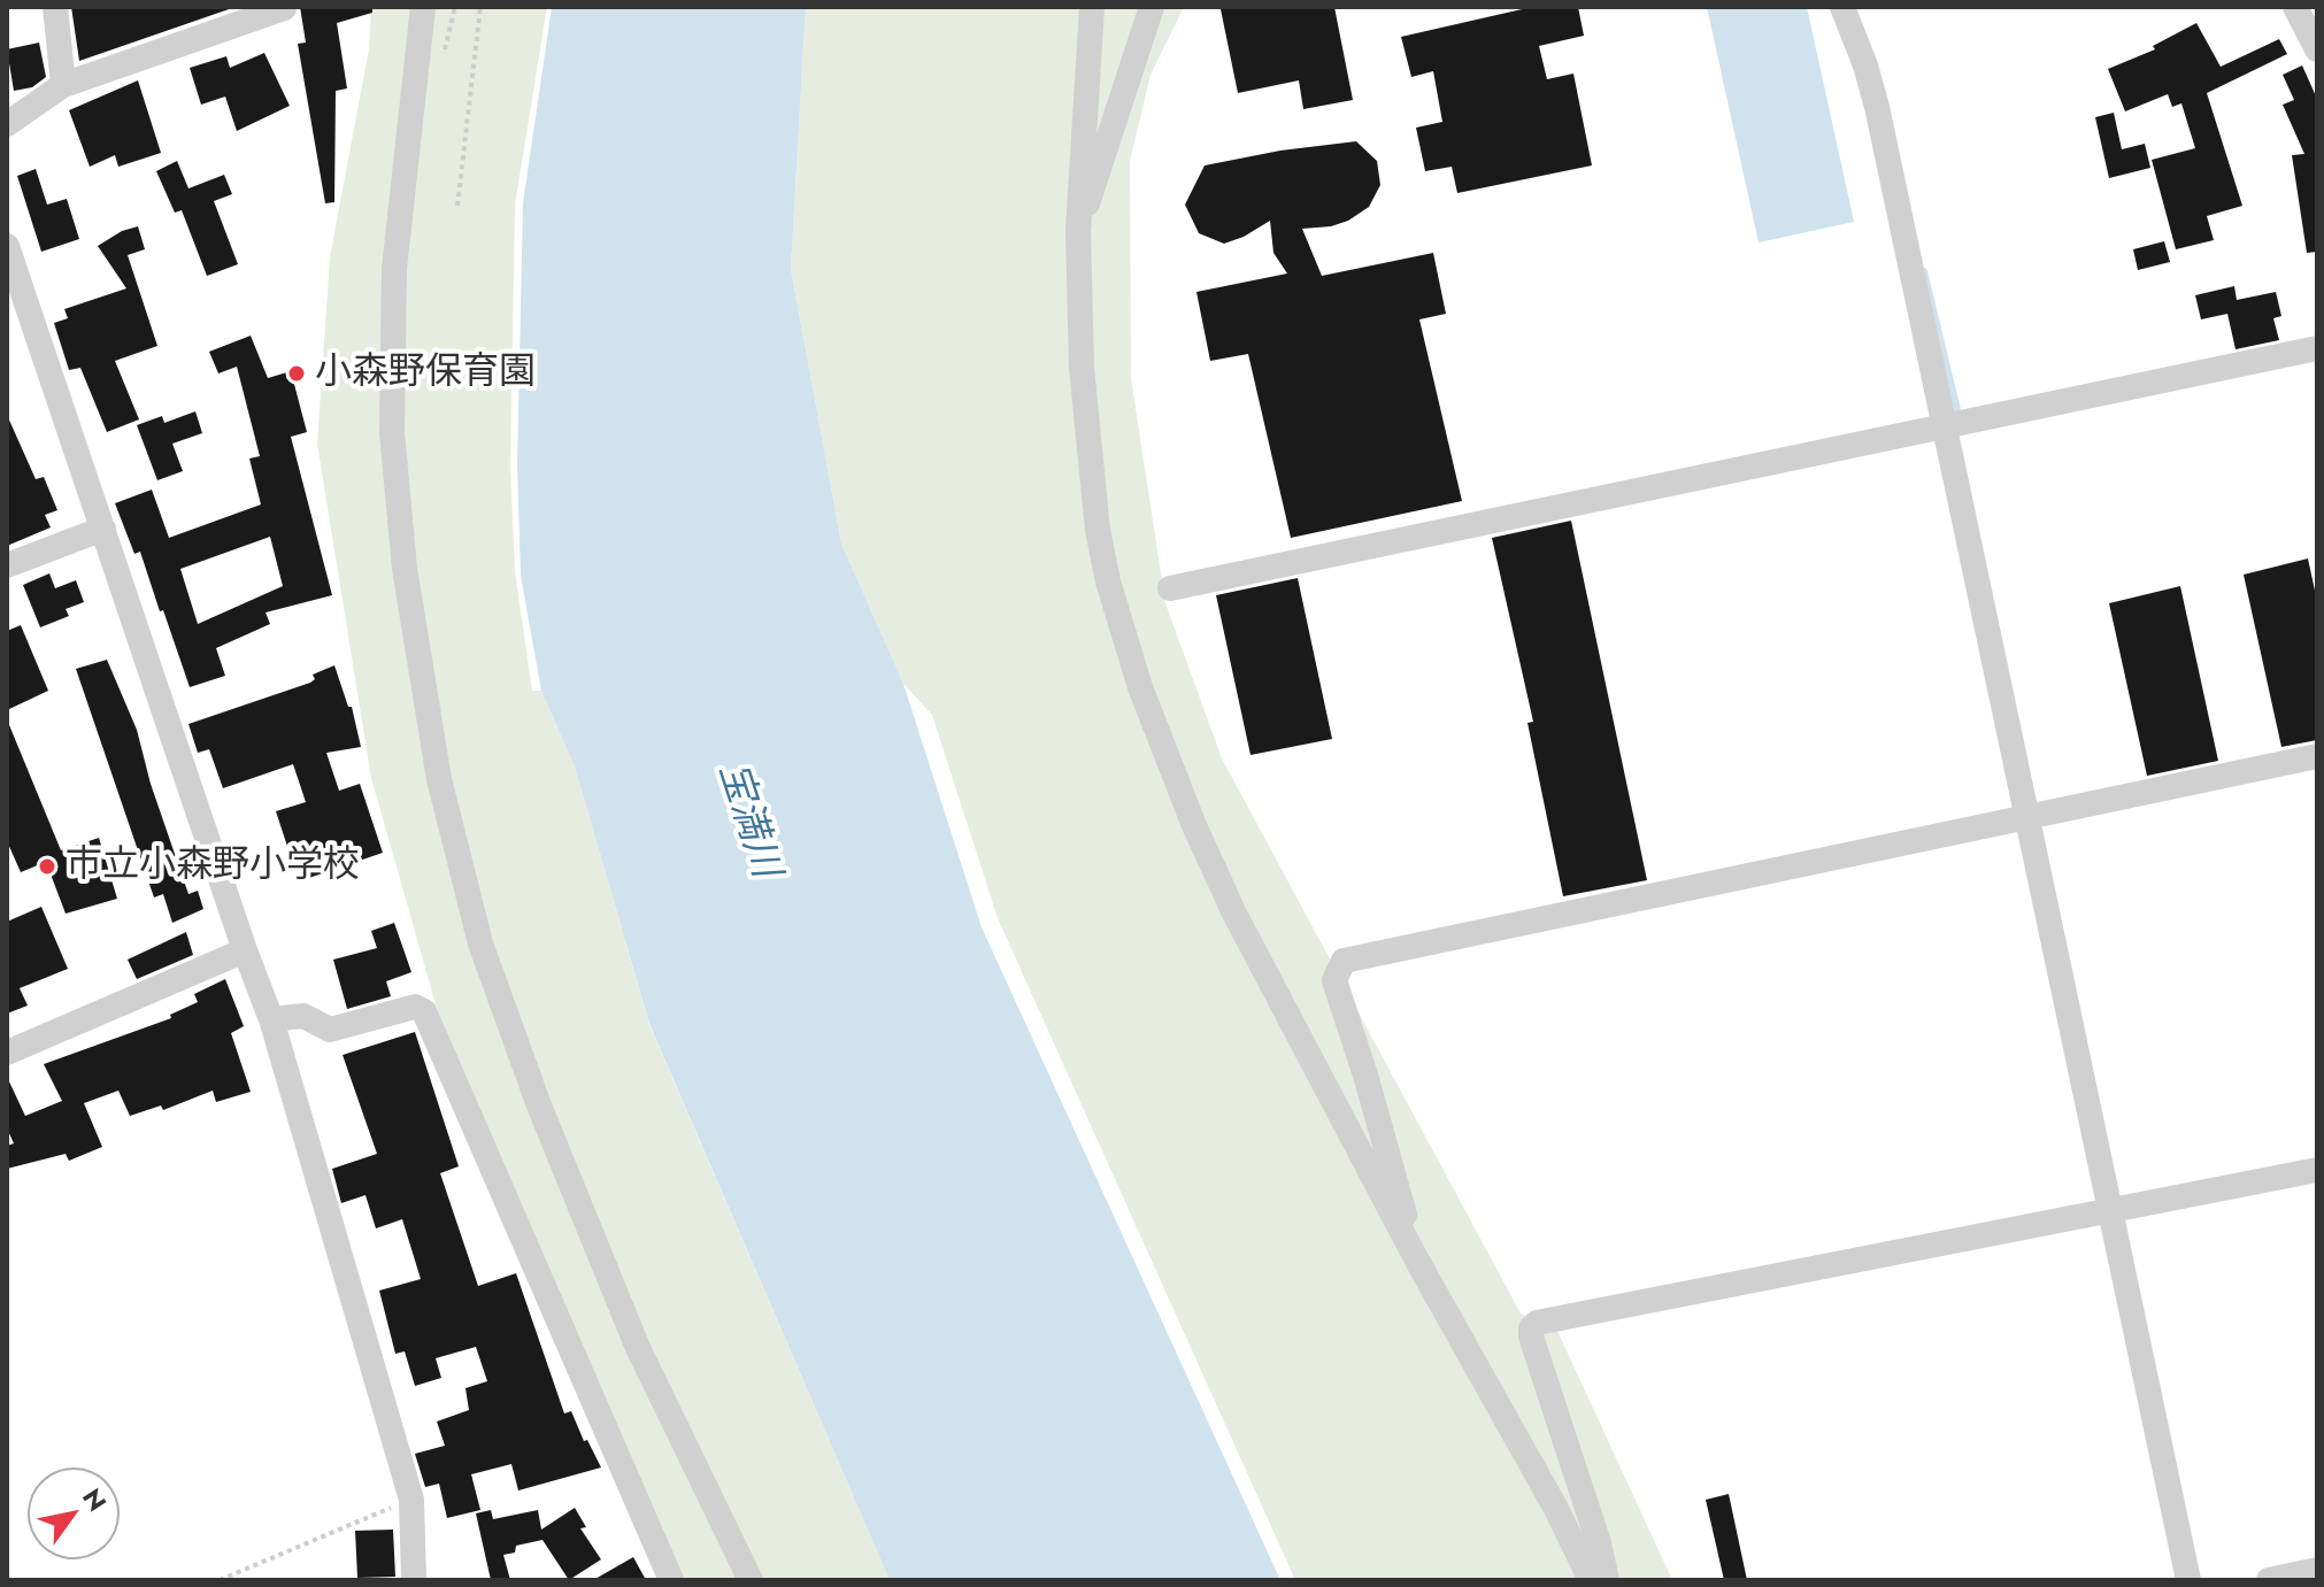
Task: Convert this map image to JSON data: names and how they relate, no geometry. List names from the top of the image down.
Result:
{
  "water": ["宝満川"],
  "places": ["小森野保育園", "市立小森野小学校"],
  "north": "top right"
}
